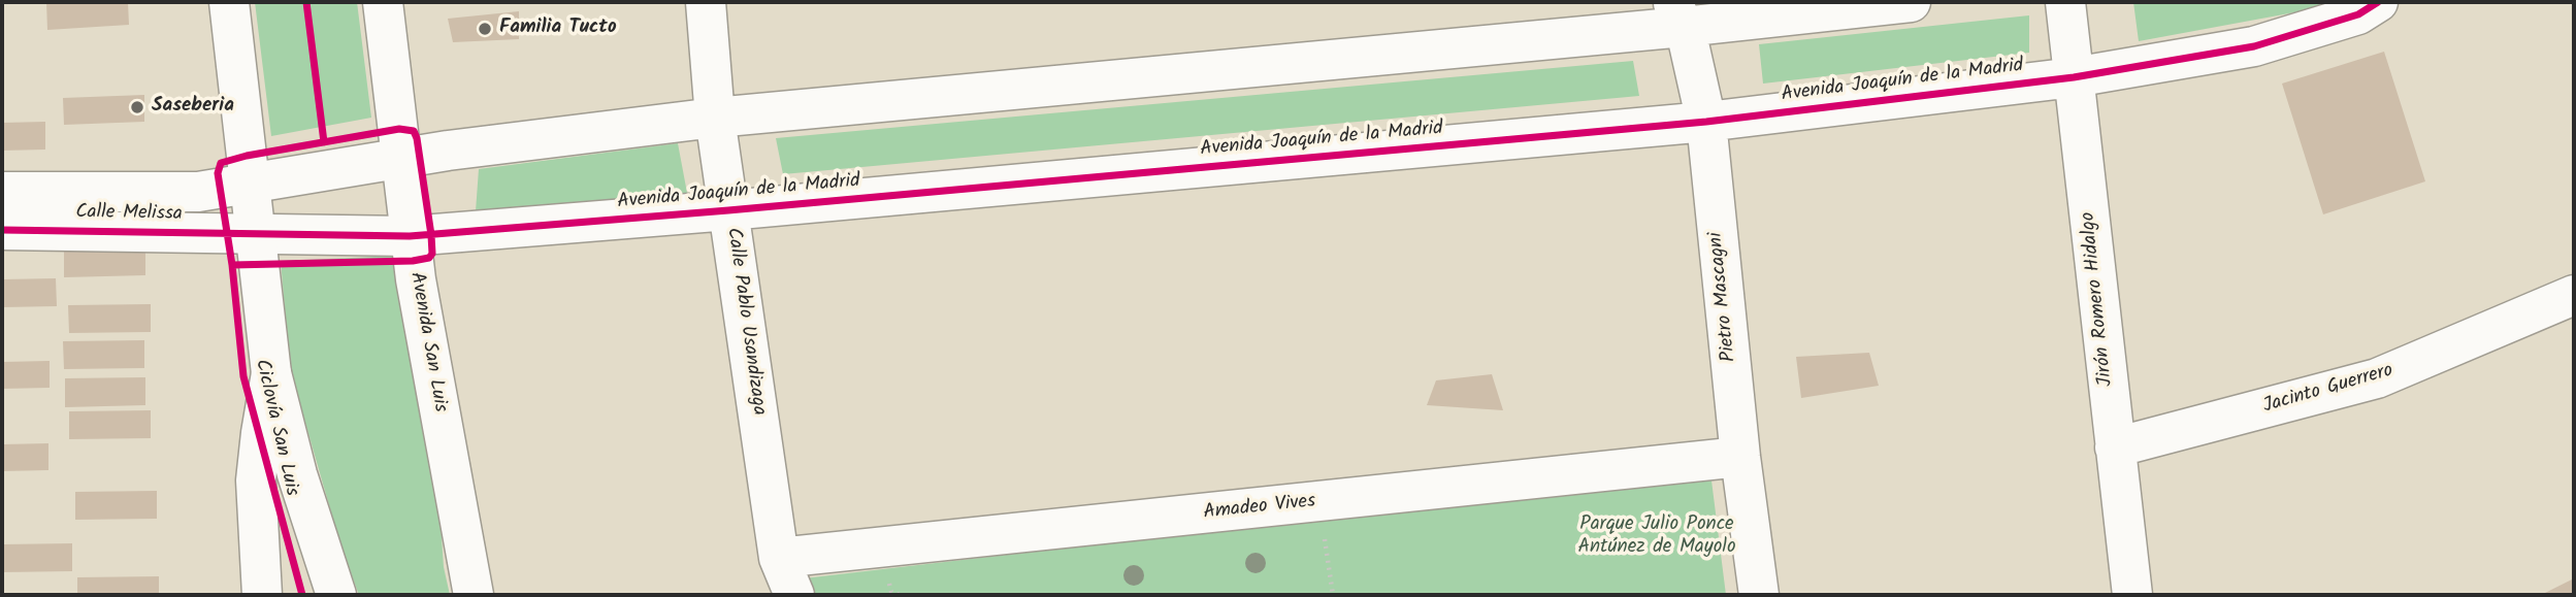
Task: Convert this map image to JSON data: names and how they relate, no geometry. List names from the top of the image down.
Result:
{
  "streets": {
    "street": [
      "Avenida Joaquín de la Madrid",
      "Calle Melissa",
      "Pietro Mascagni",
      "Jirón Romero Hidalgo",
      "Calle Pablo Usandizaga",
      "Avenida San Luis",
      "Jacinto Guerrero",
      "Amadeo Vives"
    ],
    "cycle path": ["Ciclovía San Luis"]
  },
  "crossings": [
    ["Avenida Joaquín de la Madrid", "Calle Melissa"],
    ["Avenida Joaquín de la Madrid", "Pietro Mascagni"],
    ["Avenida Joaquín de la Madrid", "Jirón Romero Hidalgo"],
    ["Avenida Joaquín de la Madrid", "Calle Pablo Usandizaga"],
    ["Avenida Joaquín de la Madrid", "Avenida San Luis"],
    ["Pietro Mascagni", "Amadeo Vives"],
    ["Jirón Romero Hidalgo", "Jacinto Guerrero"],
    ["Calle Pablo Usandizaga", "Amadeo Vives"]
  ],
  "parks": ["Parque Julio Ponce Antúnez de Mayolo"],
  "places": ["Familia Tucto", "Saseberia"]
}
